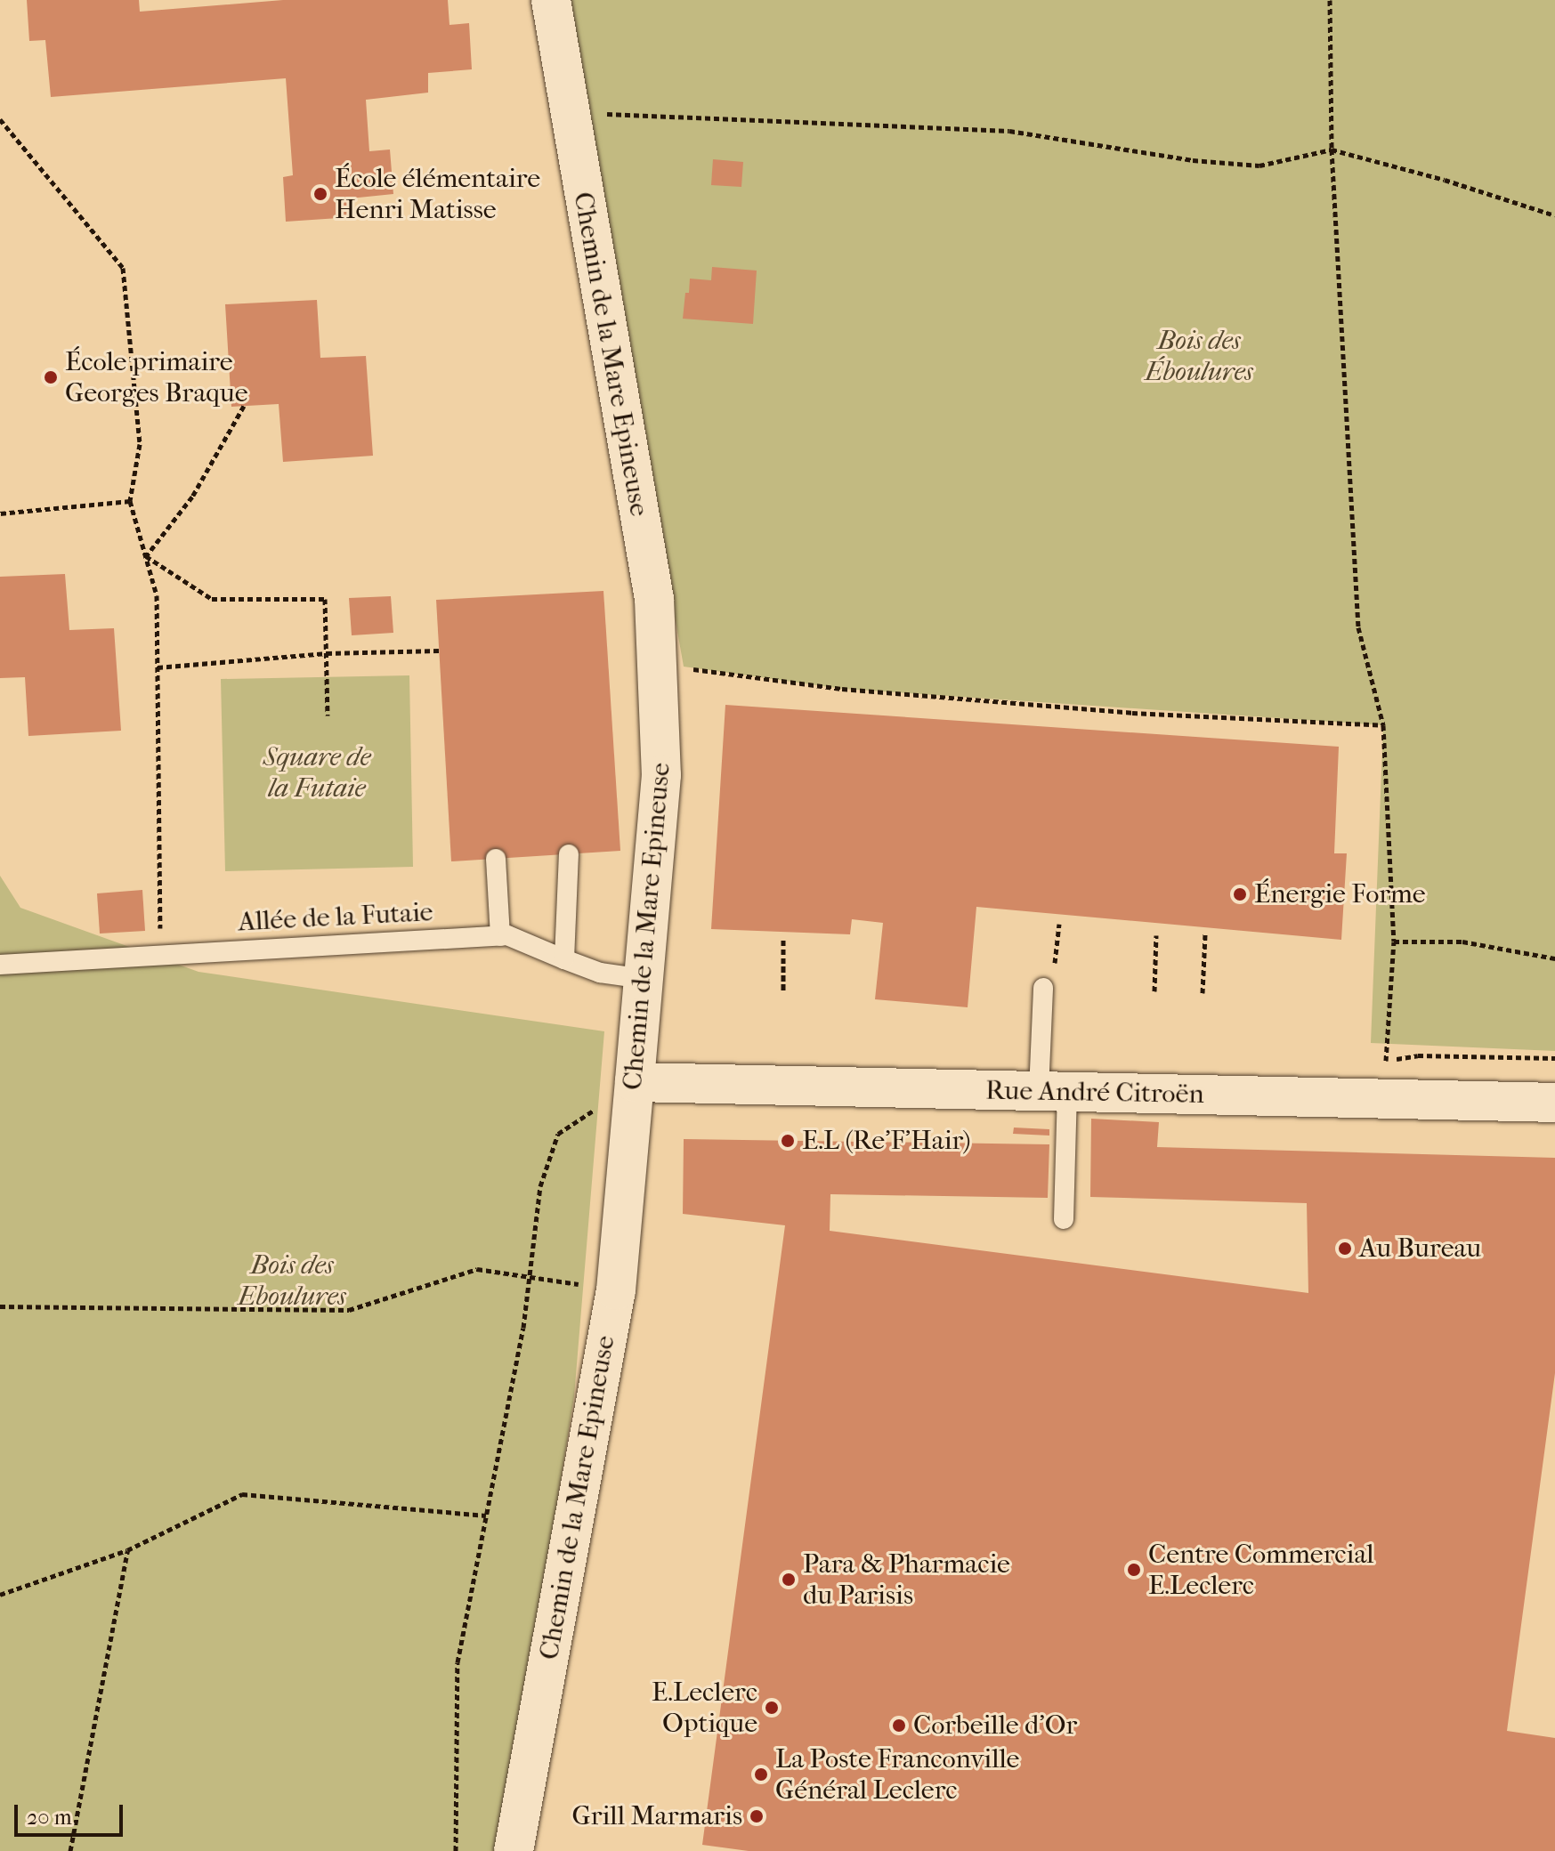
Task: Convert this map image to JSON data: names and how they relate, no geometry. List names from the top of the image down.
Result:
{
  "streets": {
    "main road": ["Chemin de la Mare Epineuse", "Rue André Citroën"],
    "lane": ["Allée de la Futaie"]
  },
  "crossings": [
    ["Chemin de la Mare Epineuse", "Allée de la Futaie"],
    ["Chemin de la Mare Epineuse", "Rue André Citroën"]
  ],
  "parks": ["Bois des Éboulures", "Square de la Futaie", "Bois des Eboulures"],
  "places": [
    "École élémentaire Henri Matisse",
    "École primaire Georges Braque",
    "Énergie Forme",
    "E.L (Re'F'Hair)",
    "Au Bureau",
    "Centre Commercial E.Leclerc",
    "Para & Pharmacie du Parisis",
    "E.Leclerc Optique",
    "Corbeille d'Or",
    "La Poste Franconville Général Leclerc",
    "Grill Marmaris"
  ],
  "scale_bar": "20 m"
}
